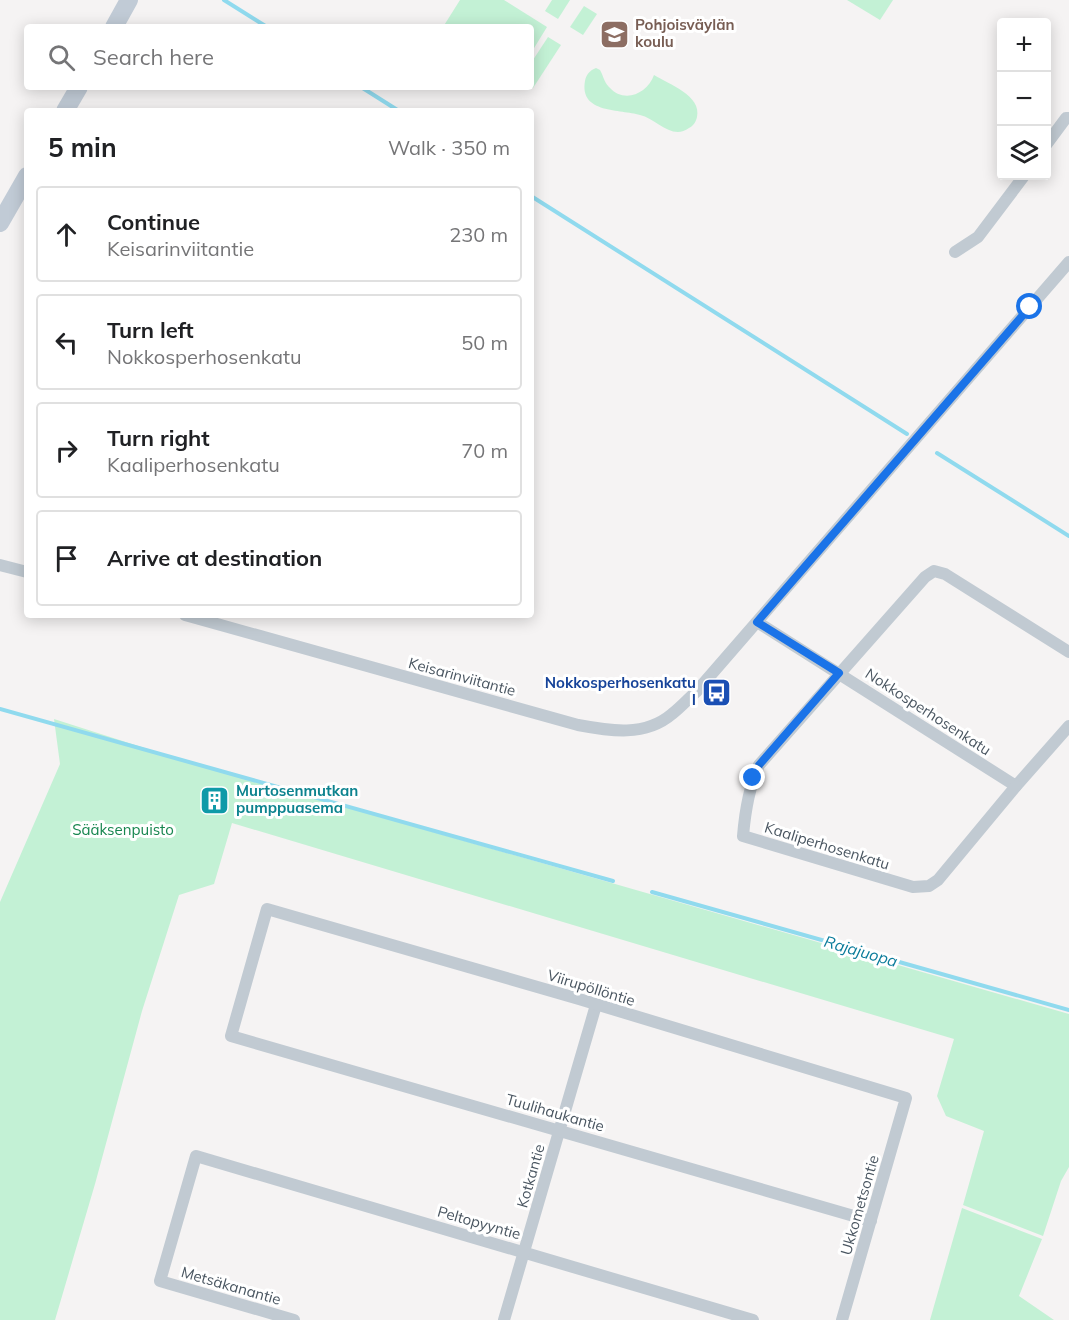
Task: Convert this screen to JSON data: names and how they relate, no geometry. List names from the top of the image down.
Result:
{
  "streets": {
    "street": [
      "Keisarinviitantie",
      "Nokkosperhosenkatu",
      "Kaaliperhosenkatu",
      "Viirupöllöntie",
      "Tuulihaukantie",
      "Kotkantie",
      "Ukkometsontie",
      "Peltopyyntie",
      "Metsäkanantie"
    ]
  },
  "crossings": [
    ["Keisarinviitantie", "Nokkosperhosenkatu"],
    ["Nokkosperhosenkatu", "Kaaliperhosenkatu"],
    ["Viirupöllöntie", "Tuulihaukantie"],
    ["Viirupöllöntie", "Kotkantie"],
    ["Viirupöllöntie", "Ukkometsontie"],
    ["Tuulihaukantie", "Kotkantie"],
    ["Tuulihaukantie", "Ukkometsontie"],
    ["Kotkantie", "Peltopyyntie"],
    ["Peltopyyntie", "Metsäkanantie"]
  ],
  "water": ["Rajajuopa"],
  "parks": ["Sääksenpuisto"],
  "places": {
    "school or university": ["Pohjoisväylän koulu"],
    "bus stop": ["Nokkosperhosenkatu I"],
    "building": ["Murtosenmutkan pumppuasema"]
  },
  "page": {
    "map_buttons": ["+", "−"],
    "search": "Search here",
    "heading": ["5 min", "Walk · 350 m"],
    "list": [
      ["Continue", "Keisarinviitantie", "230 m"],
      ["Turn left", "Nokkosperhosenkatu", "50 m"],
      ["Turn right", "Kaaliperhosenkatu", "70 m"],
      "Arrive at destination"
    ]
  }
}
